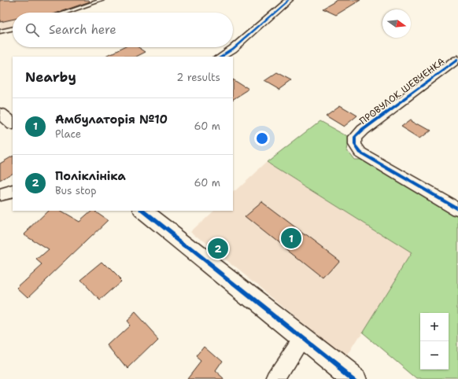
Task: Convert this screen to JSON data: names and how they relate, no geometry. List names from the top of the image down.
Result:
{
  "streets": {
    "street": ["ПРОВУЛОК ШЕВЧЕНКА"]
  },
  "north": "right",
  "page": {
    "search": "Search here",
    "heading": ["Nearby", "2 results"],
    "list": [
      {
        "mark": "1",
        "name": "Амбулаторія №10",
        "note": "Place",
        "value": "60 m"
      },
      {
        "mark": "2",
        "name": "Поліклініка",
        "note": "Bus stop",
        "value": "60 m"
      }
    ],
    "pins": ["1", "2"],
    "map_buttons": ["+", "−"]
  }
}
